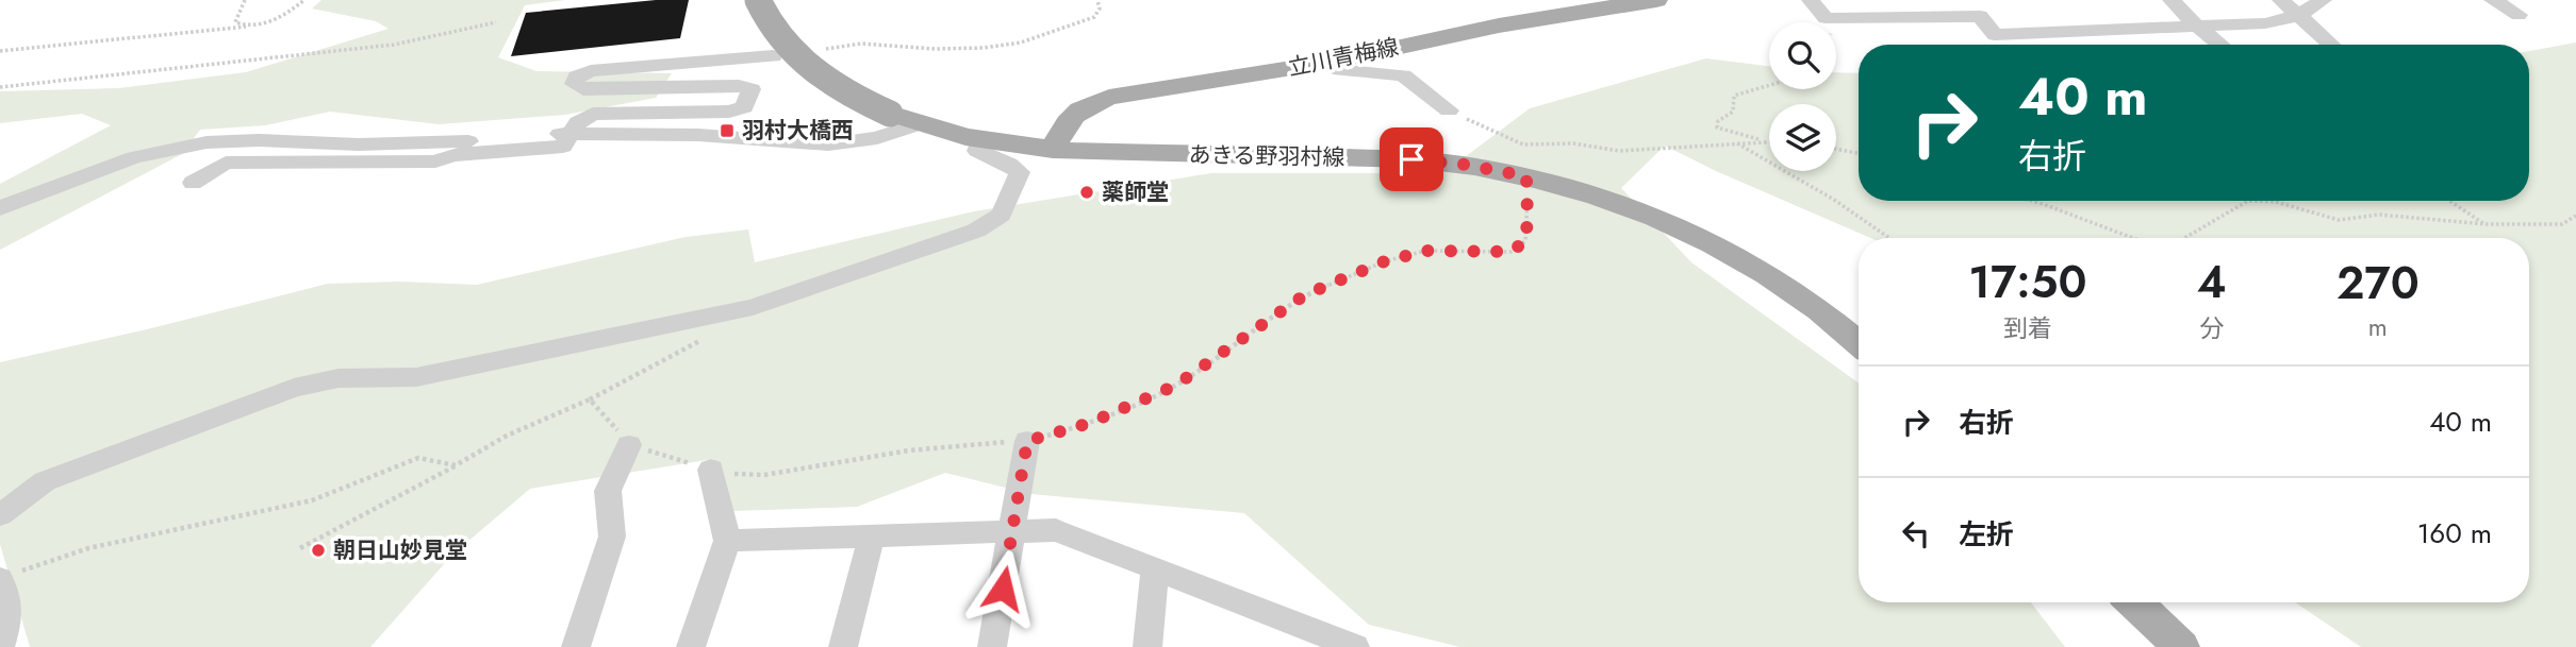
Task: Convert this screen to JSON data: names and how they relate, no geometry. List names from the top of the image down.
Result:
{
  "streets": {
    "main road": ["立川青梅線", "あきる野羽村線"]
  },
  "crossings": [
    ["立川青梅線", "あきる野羽村線"]
  ],
  "places": {
    "transit": ["羽村大橋西"],
    "other": ["薬師堂", "朝日山妙見堂"]
  },
  "page": {
    "turn": ["40 m", "右折"],
    "eta": [
      "17:50",
      "到着",
      "4",
      "分",
      "270",
      "m"
    ],
    "list": [
      {
        "name": "右折",
        "value": "40 m"
      },
      {
        "name": "左折",
        "value": "160 m"
      }
    ]
  }
}
